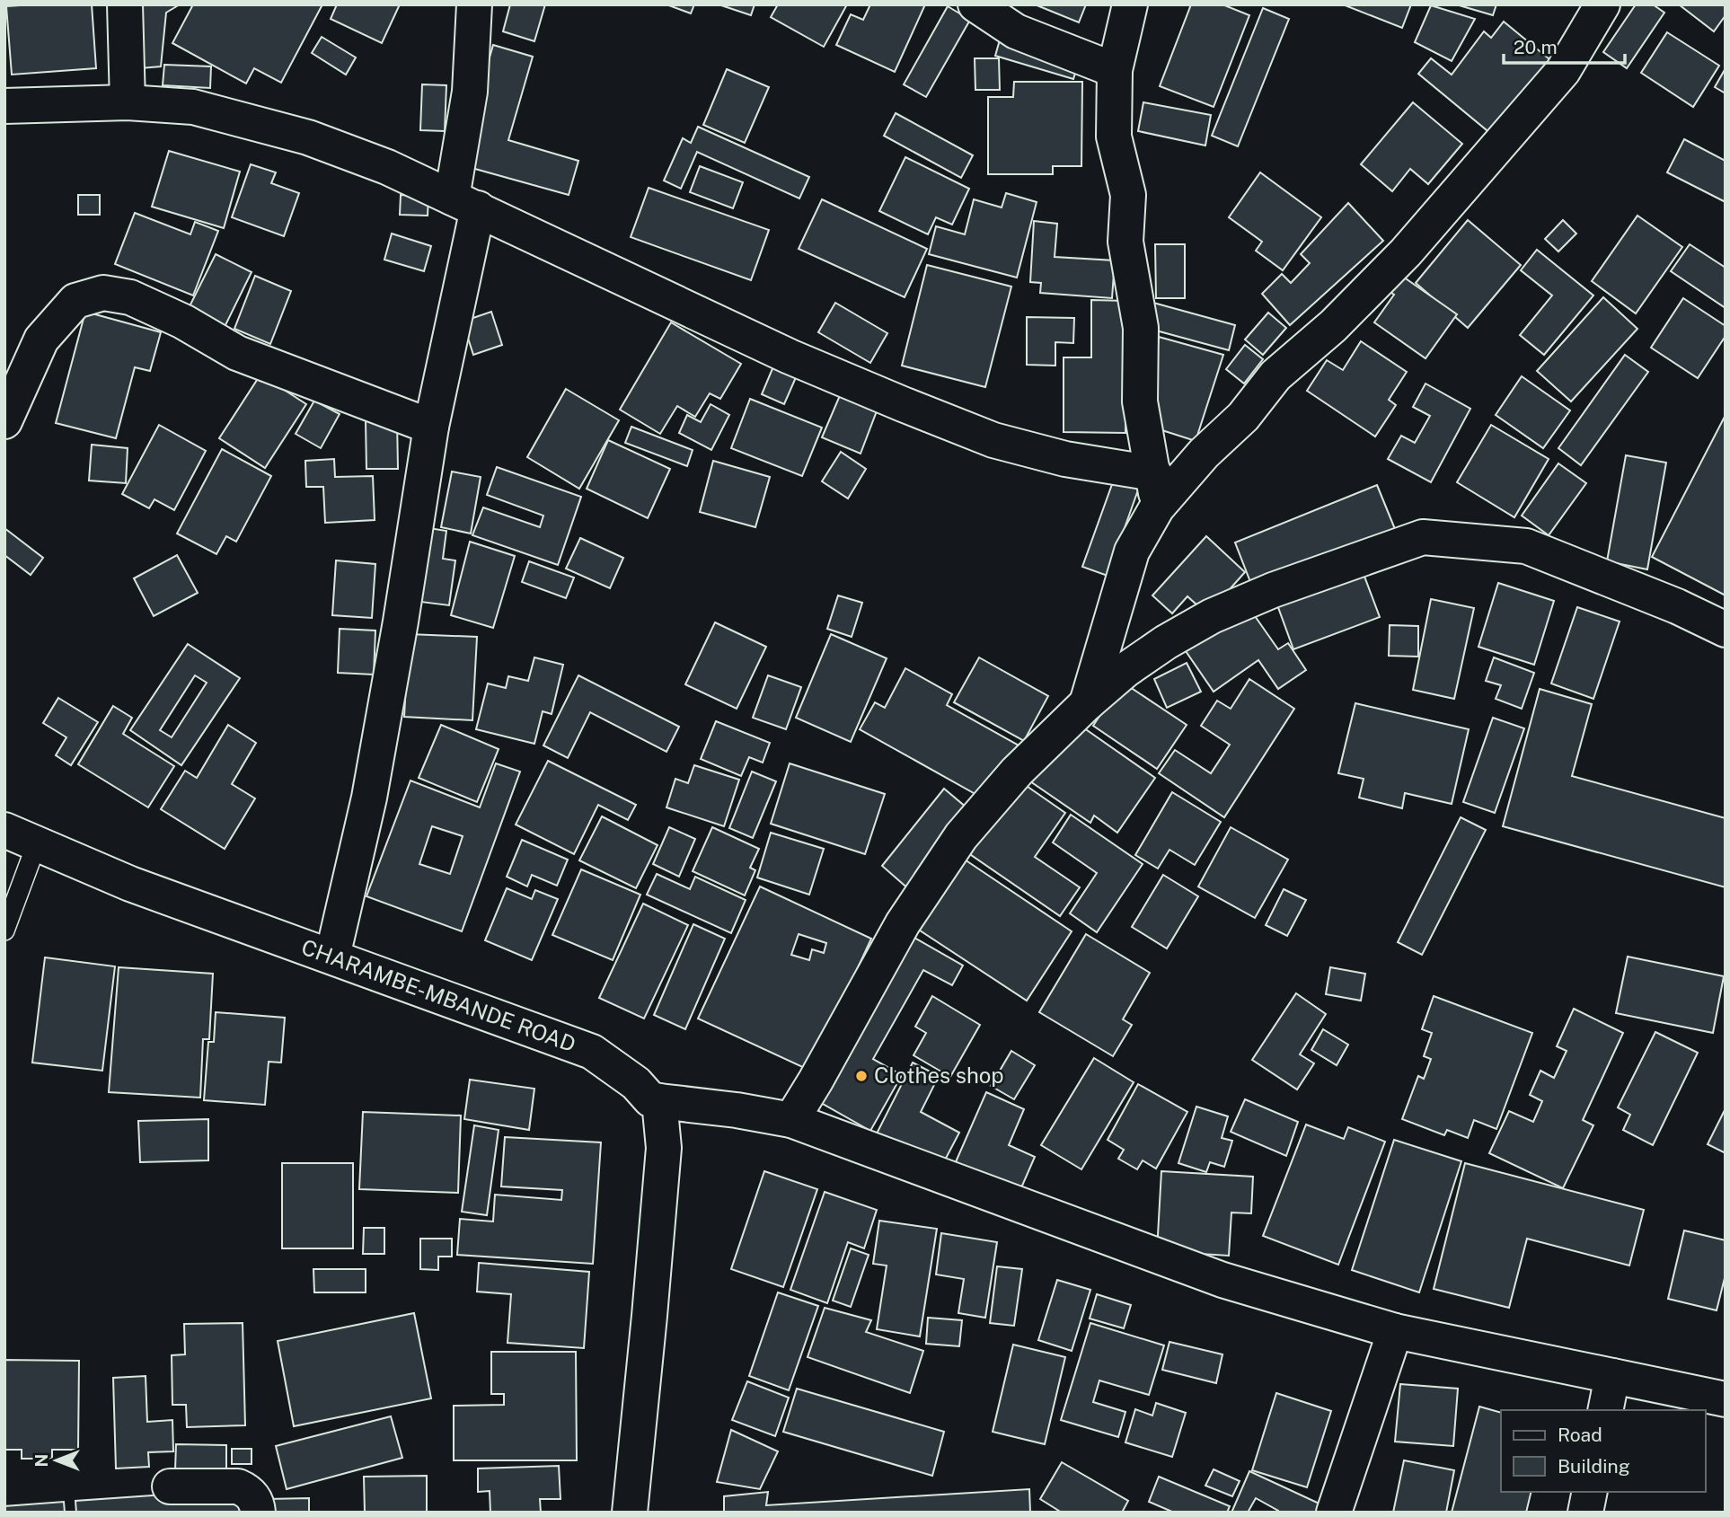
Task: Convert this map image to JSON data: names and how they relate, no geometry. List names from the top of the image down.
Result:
{
  "streets": {
    "street": ["CHARAMBE-MBANDE ROAD"]
  },
  "places": ["Clothes shop"],
  "legend": ["Road", "Building"],
  "scale_bar": "20 m",
  "north": "left"
}
